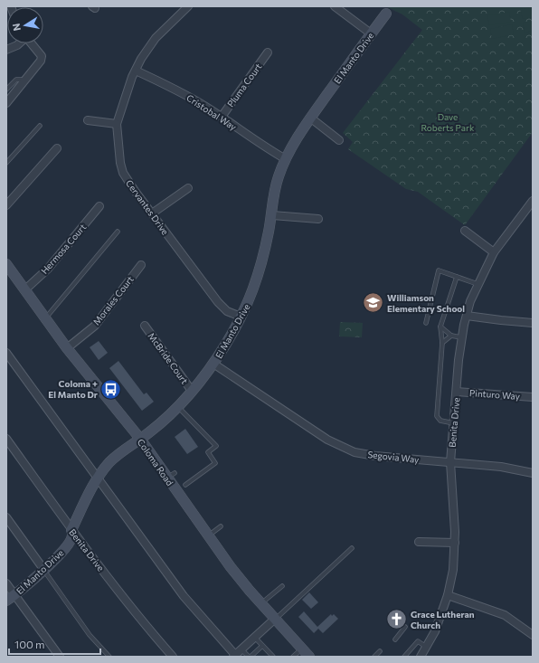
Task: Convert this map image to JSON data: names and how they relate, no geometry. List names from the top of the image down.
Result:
{
  "streets": {
    "street": [
      "El Manto Drive",
      "Pluma Court",
      "Cristobal Way",
      "Cervantes Drive",
      "Hermosa Court",
      "Morales Court",
      "McBride Court",
      "Pinturo Way",
      "Benita Drive",
      "Segovia Way",
      "Coloma Road"
    ]
  },
  "crossings": [
    ["El Manto Drive", "Cristobal Way"],
    ["El Manto Drive", "Cervantes Drive"],
    ["El Manto Drive", "McBride Court"],
    ["El Manto Drive", "Benita Drive"],
    ["El Manto Drive", "Segovia Way"],
    ["El Manto Drive", "Coloma Road"],
    ["Pluma Court", "Cristobal Way"],
    ["Cristobal Way", "Cervantes Drive"],
    ["Hermosa Court", "Coloma Road"],
    ["Morales Court", "Coloma Road"],
    ["Pinturo Way", "Benita Drive"],
    ["Benita Drive", "Segovia Way"]
  ],
  "parks": ["Dave Roberts Park"],
  "places": {
    "school or university": ["Williamson Elementary School"],
    "bus stop": ["Coloma + El Manto Dr"],
    "church": ["Grace Lutheran Church"]
  },
  "scale_bar": "100 m",
  "north": "left"
}
